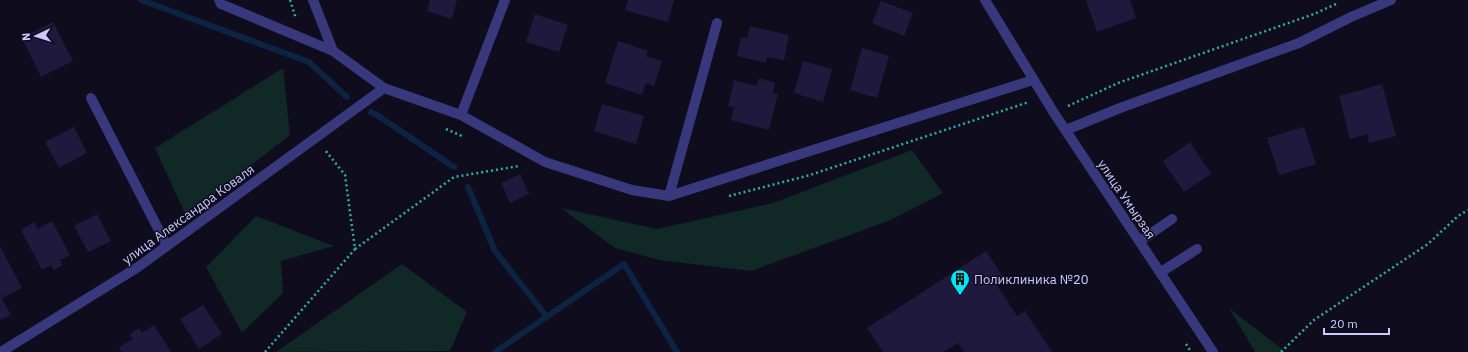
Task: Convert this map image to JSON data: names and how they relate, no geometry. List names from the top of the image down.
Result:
{
  "streets": {
    "street": ["улица Умырзая", "улица Александра Коваля"]
  },
  "places": {
    "building": ["Поликлиника №20"]
  },
  "scale_bar": "20 m",
  "north": "left"
}
